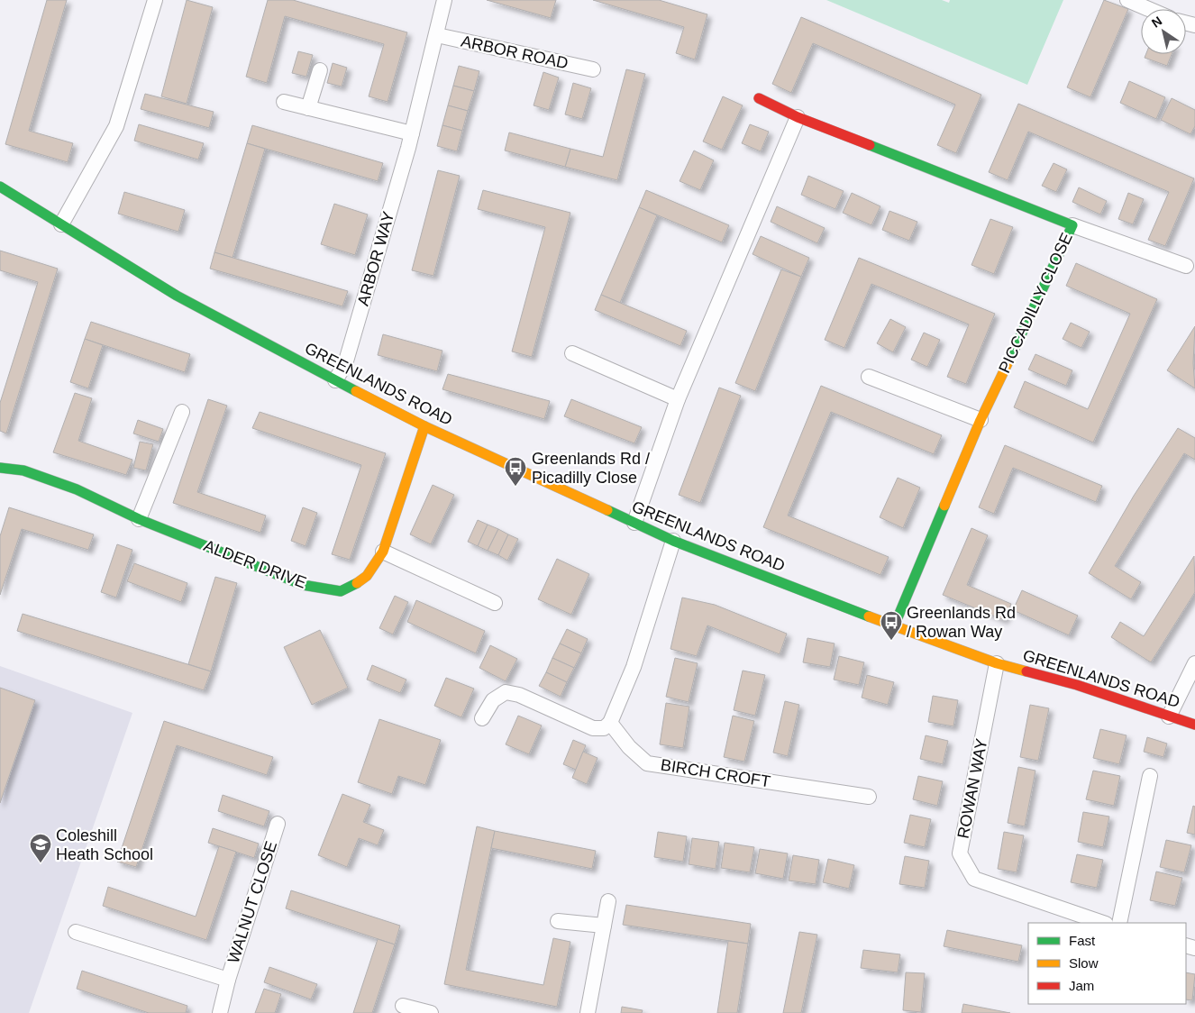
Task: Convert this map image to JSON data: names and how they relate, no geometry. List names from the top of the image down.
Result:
{
  "streets": {
    "street": [
      "ARBOR ROAD",
      "ARBOR WAY",
      "PICCADILLY CLOSE",
      "GREENLANDS ROAD",
      "ALDER DRIVE",
      "BIRCH CROFT",
      "ROWAN WAY",
      "WALNUT CLOSE"
    ]
  },
  "crossings": [
    ["ARBOR ROAD", "ARBOR WAY"],
    ["ARBOR WAY", "GREENLANDS ROAD"],
    ["PICCADILLY CLOSE", "GREENLANDS ROAD"],
    ["GREENLANDS ROAD", "ALDER DRIVE"],
    ["GREENLANDS ROAD", "ROWAN WAY"]
  ],
  "places": {
    "bus stop": ["Greenlands Rd / Picadilly Close", "Greenlands Rd / Rowan Way"],
    "school or university": ["Coleshill Heath School"]
  },
  "legend": ["Fast", "Slow", "Jam"],
  "north": "top left"
}
